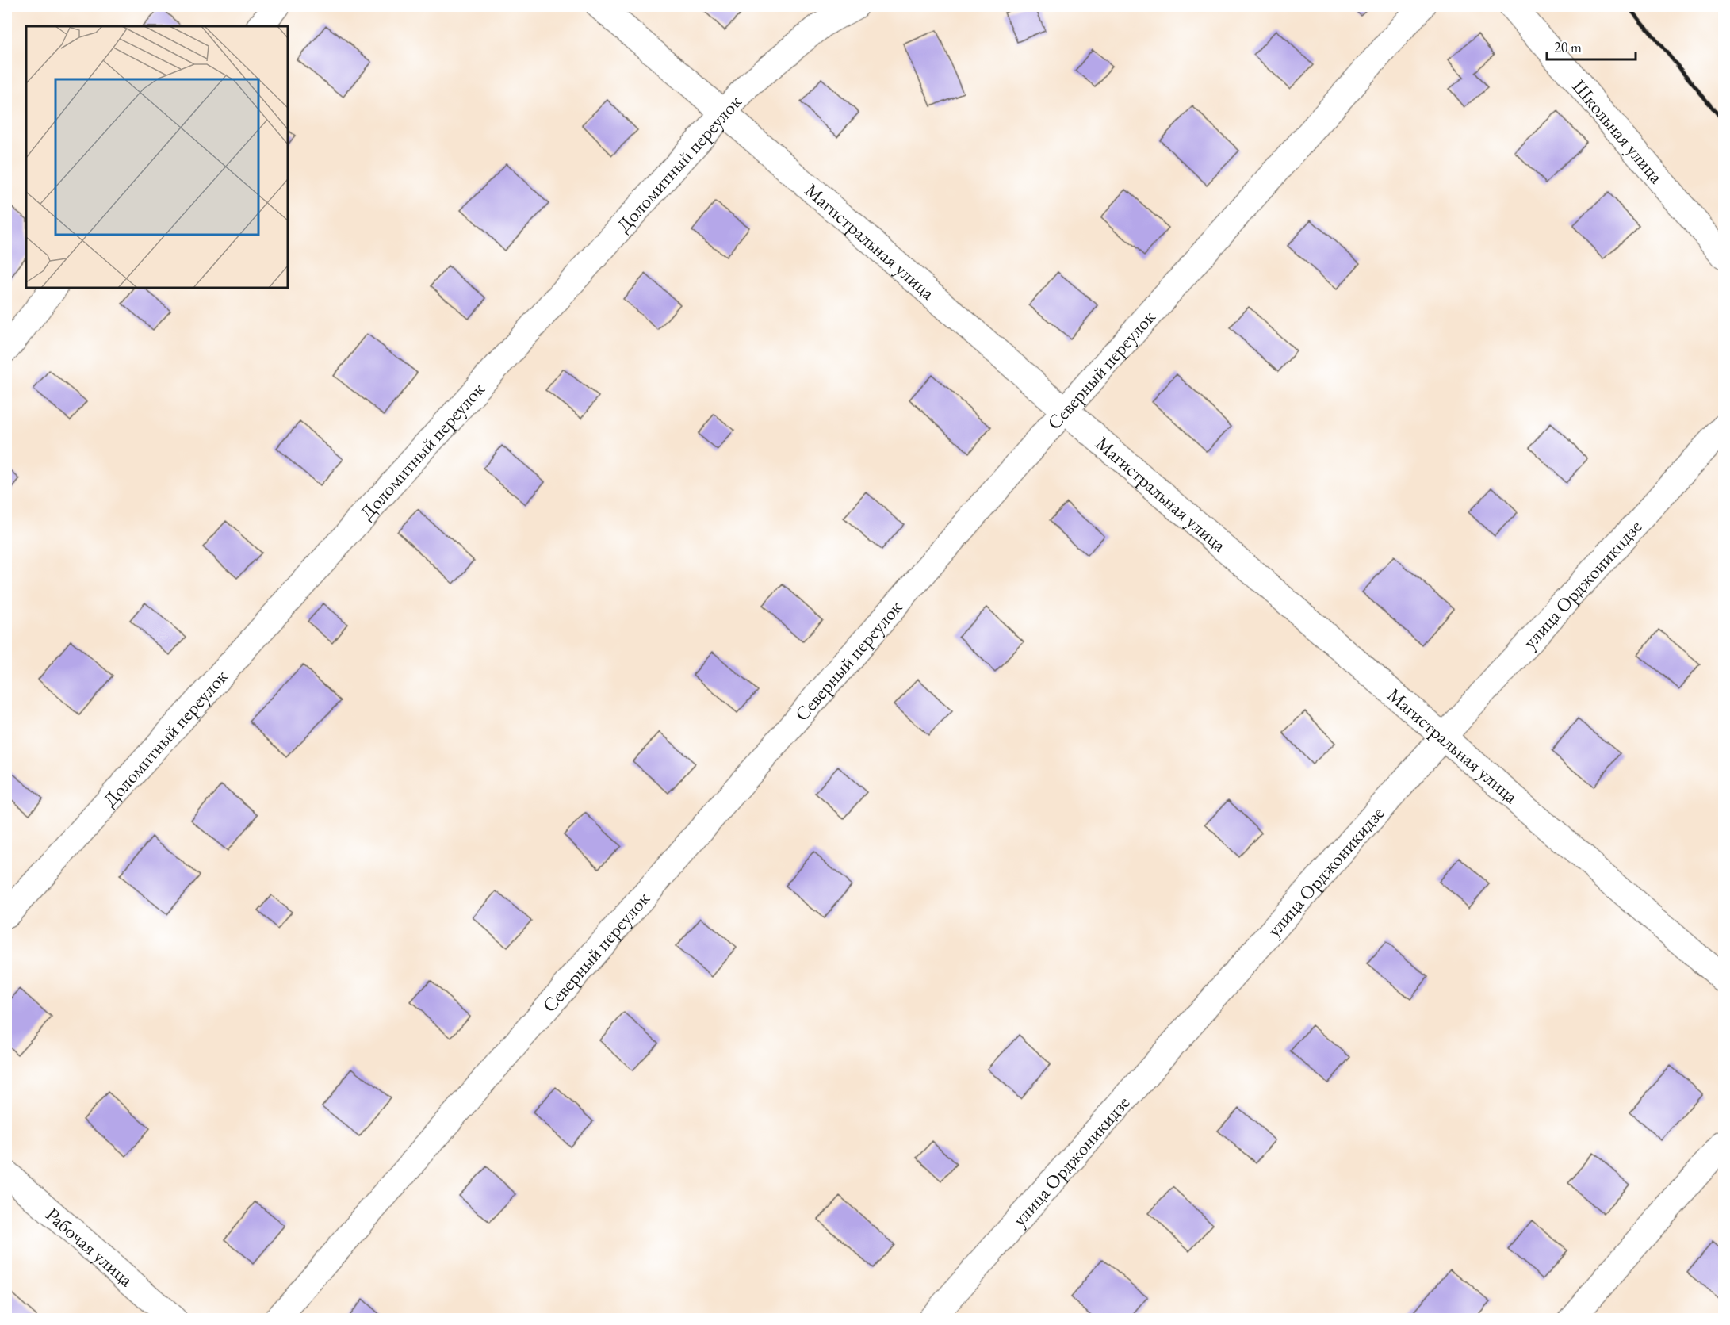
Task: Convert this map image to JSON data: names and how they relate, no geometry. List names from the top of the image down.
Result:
{
  "streets": {
    "street": [
      "Школьная улица",
      "Доломитный переулок",
      "Магистральная улица",
      "Северный переулок",
      "улица Орджоникидзе",
      "Рабочая улица"
    ]
  },
  "crossings": [
    ["Доломитный переулок", "Магистральная улица"],
    ["Магистральная улица", "Северный переулок"],
    ["Магистральная улица", "улица Орджоникидзе"]
  ],
  "scale_bar": "20 m"
}
